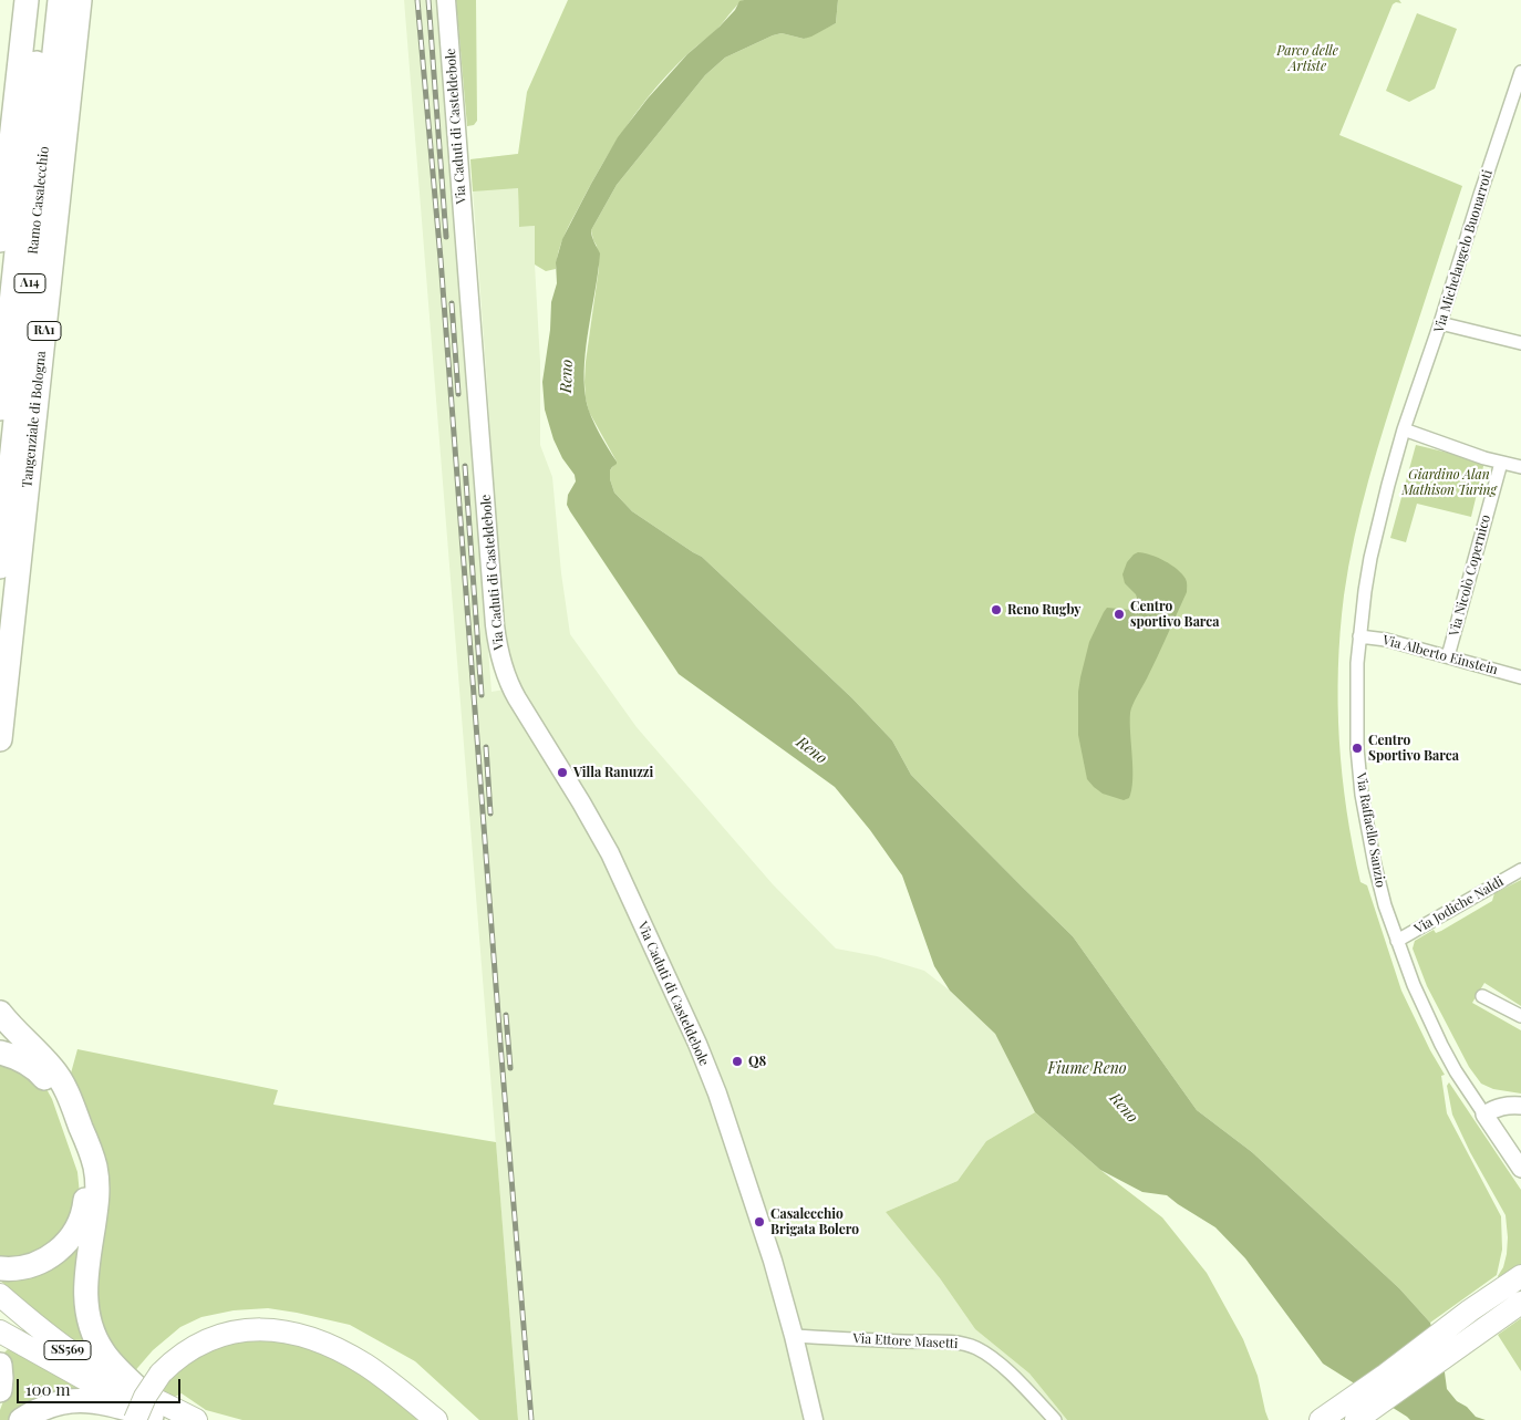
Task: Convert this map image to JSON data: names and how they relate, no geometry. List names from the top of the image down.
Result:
{
  "streets": {
    "highway": [
      "Ramo Casalecchio",
      "A14",
      "RA1",
      "Tangenziale di Bologna",
      "SS569"
    ],
    "main road": ["Via Caduti di Casteldebole"],
    "street": [
      "Via Michelangelo Buonarroti",
      "Via Nicolò Copernico",
      "Via Alberto Einstein",
      "Via Raffaello Sanzio",
      "Via Jodiche Naldi",
      "Via Ettore Masetti"
    ]
  },
  "crossings": [
    ["Via Caduti di Casteldebole", "Via Ettore Masetti"],
    ["Via Michelangelo Buonarroti", "Via Raffaello Sanzio"],
    ["Via Nicolò Copernico", "Via Alberto Einstein"],
    ["Via Alberto Einstein", "Via Raffaello Sanzio"],
    ["Via Raffaello Sanzio", "Via Jodiche Naldi"]
  ],
  "water": ["Reno", "Fiume Reno"],
  "parks": ["Parco delle Artiste", "Giardino Alan Mathison Turing"],
  "places": [
    "Reno Rugby",
    "Centro sportivo Barca",
    "Centro Sportivo Barca",
    "Villa Ranuzzi",
    "Q8",
    "Casalecchio Brigata Bolero"
  ],
  "scale_bar": "100 m"
}
